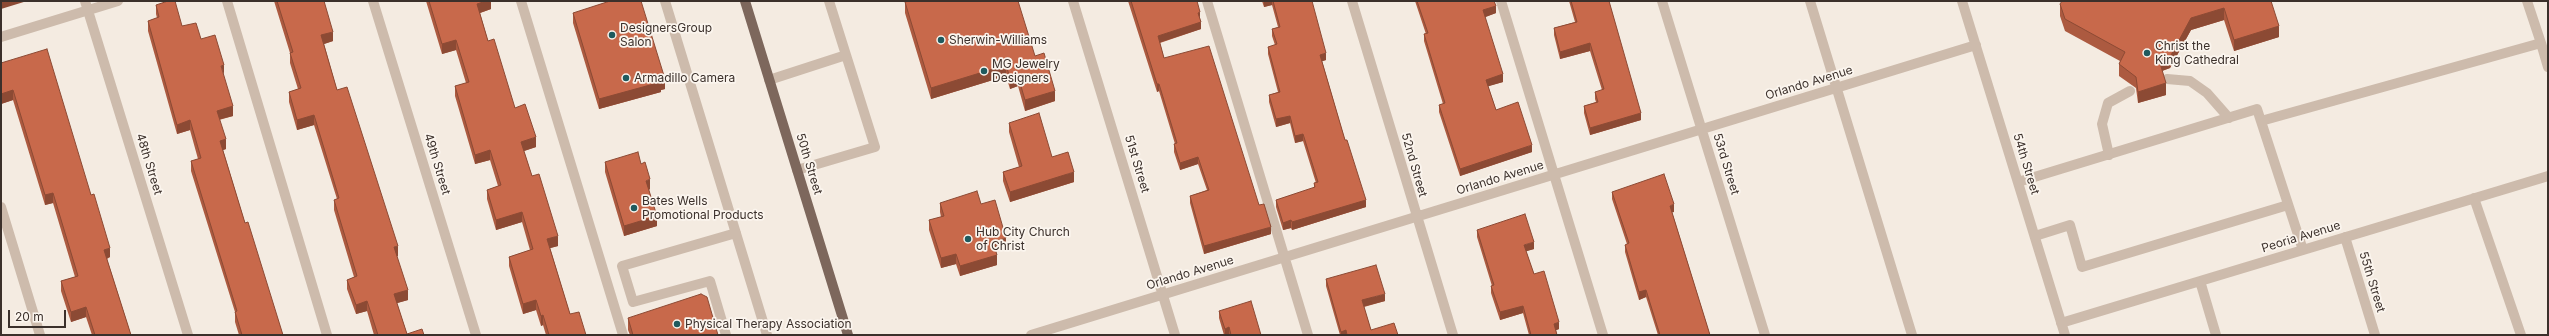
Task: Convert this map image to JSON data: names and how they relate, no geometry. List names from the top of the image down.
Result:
{
  "streets": {
    "main road": ["50th Street"],
    "street": [
      "Orlando Avenue",
      "48th Street",
      "49th Street",
      "51st Street",
      "53rd Street",
      "54th Street",
      "52nd Street",
      "Peoria Avenue",
      "55th Street"
    ]
  },
  "crossings": [
    ["Orlando Avenue", "51st Street"],
    ["Orlando Avenue", "53rd Street"],
    ["Orlando Avenue", "54th Street"],
    ["Orlando Avenue", "52nd Street"],
    ["54th Street", "Peoria Avenue"],
    ["Peoria Avenue", "55th Street"]
  ],
  "places": [
    "DesignersGroup Salon",
    "Sherwin-Williams",
    "Christ the King Cathedral",
    "MG Jewelry Designers",
    "Armadillo Camera",
    "Bates Wells Promotional Products",
    "Hub City Church of Christ",
    "Physical Therapy Association"
  ],
  "scale_bar": "20 m"
}
